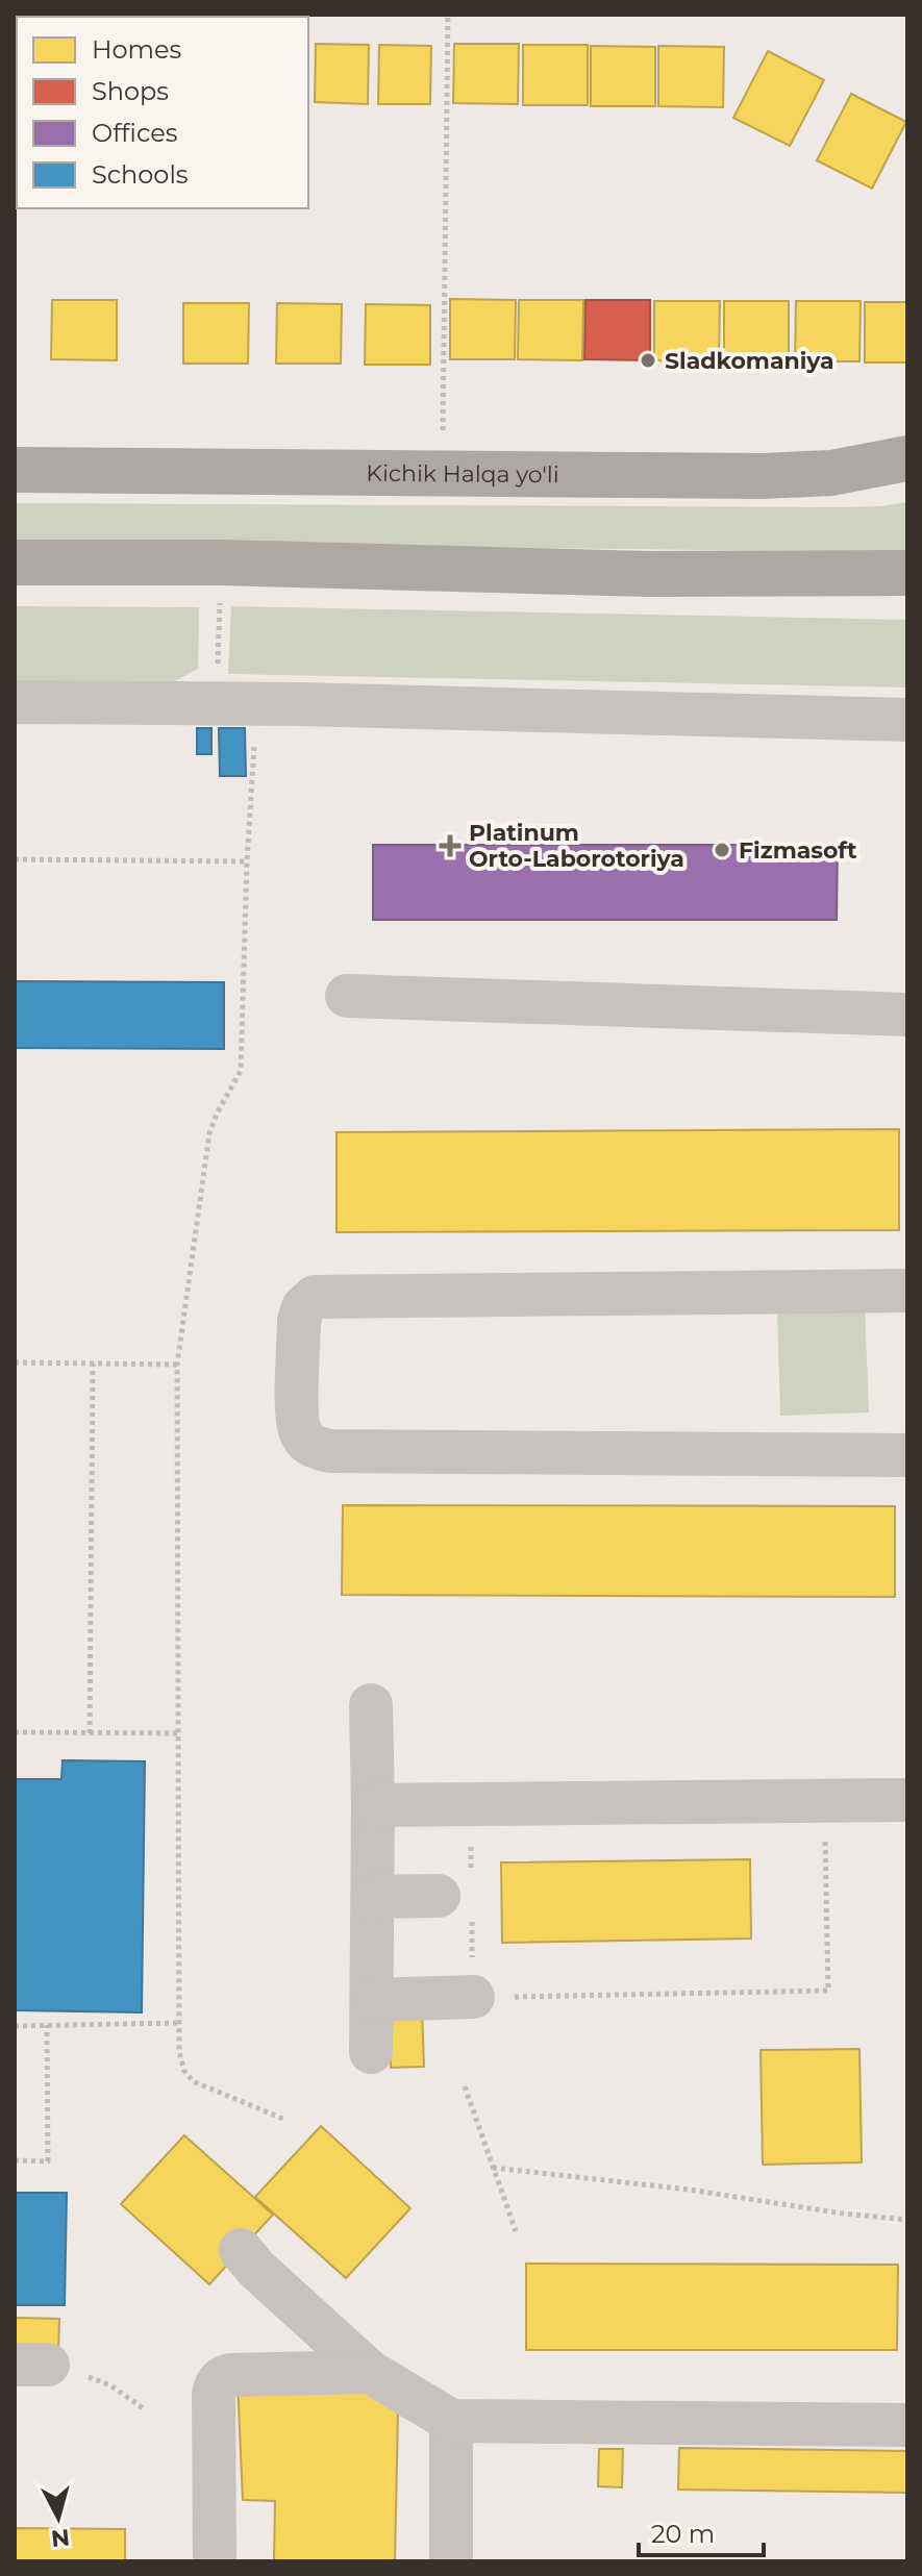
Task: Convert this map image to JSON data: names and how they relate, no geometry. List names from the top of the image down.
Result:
{
  "streets": {
    "highway": ["Kichik Halqa yo'li"]
  },
  "places": {
    "other": ["Sladkomaniya", "Fizmasoft"],
    "health": ["Platinum Orto-Laborotoriya"]
  },
  "legend": [
    "Homes",
    "Shops",
    "Offices",
    "Schools"
  ],
  "scale_bar": "20 m",
  "north": "bottom"
}
